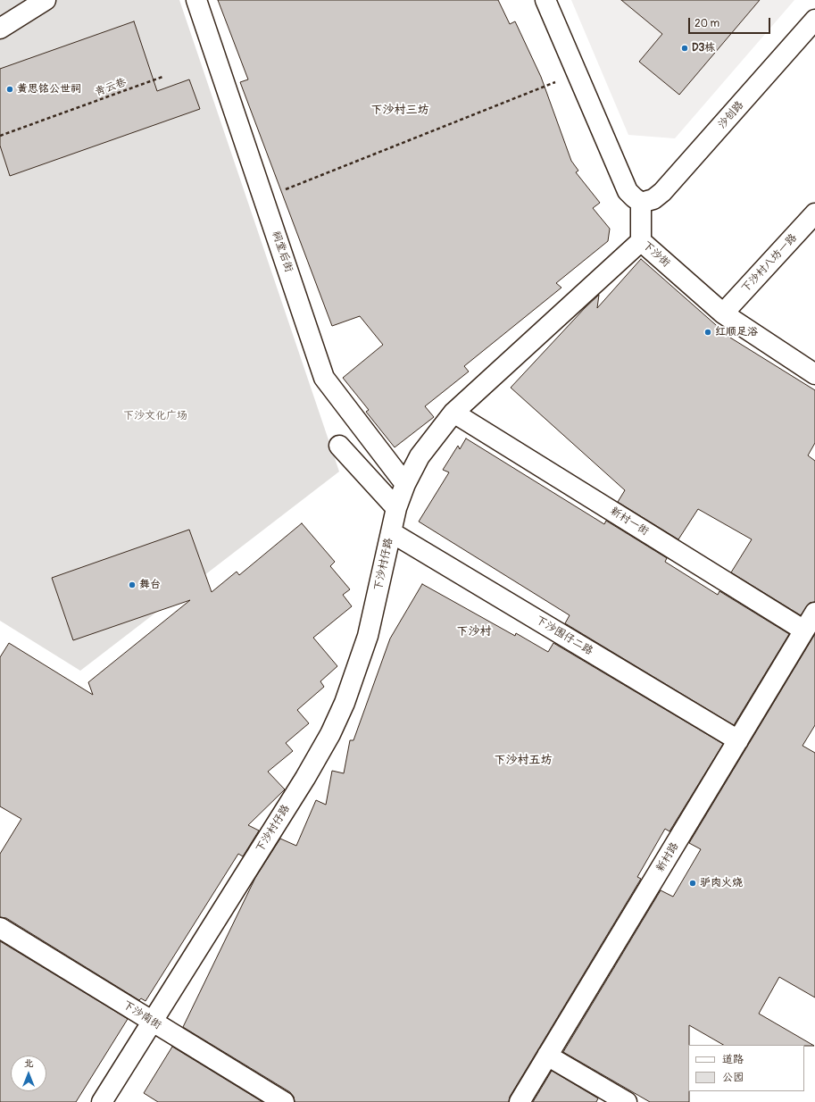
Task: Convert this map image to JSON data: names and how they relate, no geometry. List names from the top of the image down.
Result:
{
  "streets": {
    "street": [
      "沙创路",
      "祠堂后街",
      "下沙街",
      "下沙村八坊一路",
      "新村一街",
      "下沙村仔路",
      "下沙围仔二路",
      "新村路",
      "下沙南街"
    ],
    "path": ["青云巷"]
  },
  "crossings": [
    ["沙创路", "下沙街"],
    ["祠堂后街", "下沙村仔路"],
    ["下沙街", "下沙村八坊一路"],
    ["下沙街", "下沙村仔路"],
    ["新村一街", "下沙村仔路"],
    ["新村一街", "新村路"],
    ["下沙村仔路", "下沙围仔二路"],
    ["下沙村仔路", "下沙南街"],
    ["下沙围仔二路", "新村路"]
  ],
  "districts": ["下沙村三坊", "下沙村", "下沙村五坊"],
  "parks": ["下沙文化广场"],
  "places": [
    "D3栋",
    "黄思铭公世祠",
    "红顺足浴",
    "舞台",
    "驴肉火烧"
  ],
  "legend": ["道路", "公园"],
  "scale_bar": "20 m",
  "north": "top"
}
